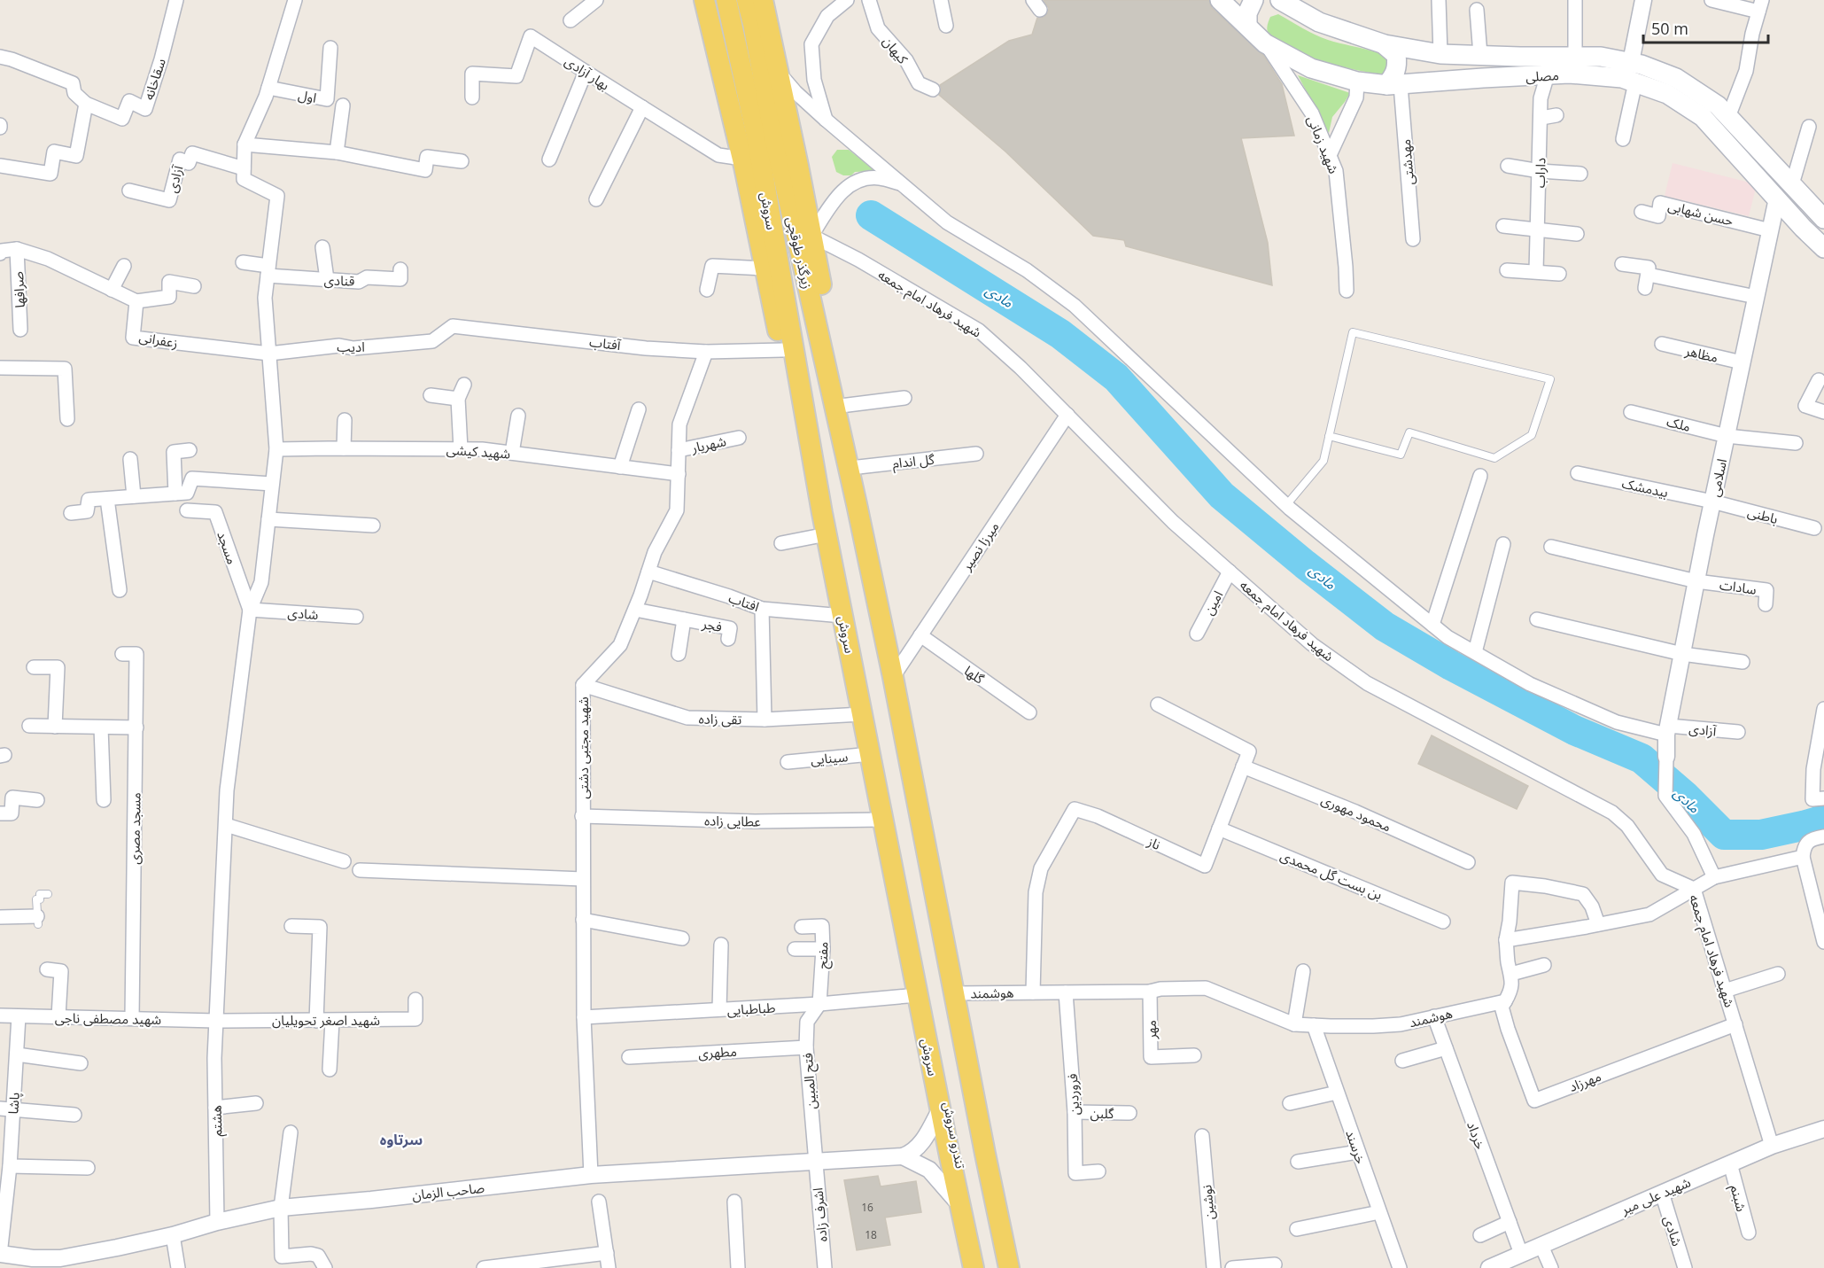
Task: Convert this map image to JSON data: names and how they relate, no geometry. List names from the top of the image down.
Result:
{
  "streets": {
    "main road": ["مصلی", "سروش", "زیرگذر طوقچی"],
    "street": [
      "کیهان",
      "بهار آزادی",
      "سقاخانه",
      "اول",
      "شهید زمانی",
      "مهدشتی",
      "داراب",
      "آزادی",
      "حسن شهابی",
      "قنادی",
      "صرافها",
      "شهید فرهاد امام جمعه",
      "زعفرانی",
      "آفتاب",
      "ادیب",
      "مظاهر",
      "ملک",
      "شهریار",
      "شهید کیشی",
      "گل اندام",
      "اسلامی",
      "بیدمشک",
      "باطنی",
      "میرزا نصیر",
      "مسجد",
      "سادات",
      "افتاب",
      "امین",
      "شادی",
      "فجر",
      "گلها",
      "تقی زاده",
      "شهید مجتبی دشتی",
      "سینایی",
      "محمود مهوری",
      "عطایی زاده",
      "مسجد مصری",
      "ناز",
      "بن بست گل محمدی",
      "مفتح",
      "هوشمند",
      "طباطبایی",
      "شهید مصطفی ناجی",
      "شهید اصغر تحویلیان",
      "مهر",
      "مطهری",
      "فتح المبین",
      "مهرزاد",
      "فروردین",
      "پاشا",
      "گلبن",
      "هشتم",
      "خرداد",
      "خرسند",
      "صاحب الزمان",
      "شهید علی میر",
      "شبنم",
      "نوشین",
      "اشرف زاده"
    ],
    "lane": ["تندرو سروش"]
  },
  "crossings": [
    ["مصلی", "شهید زمانی"],
    ["مصلی", "مهدشتی"],
    ["مصلی", "داراب"],
    ["مصلی", "اسلامی"],
    ["آزادی", "اسلامی"],
    ["سروش", "افتاب"],
    ["سروش", "تقی زاده"],
    ["سروش", "سینایی"],
    ["سروش", "عطایی زاده"],
    ["سروش", "طباطبایی"],
    ["حسن شهابی", "اسلامی"],
    ["شهید فرهاد امام جمعه", "میرزا نصیر"],
    ["شهید فرهاد امام جمعه", "امین"],
    ["شهید فرهاد امام جمعه", "مهرزاد"],
    ["شهید فرهاد امام جمعه", "شهید علی میر"],
    ["زعفرانی", "ادیب"],
    ["آفتاب", "ادیب"],
    ["آفتاب", "شهید مجتبی دشتی"],
    ["مظاهر", "اسلامی"],
    ["ملک", "اسلامی"],
    ["شهریار", "شهید مجتبی دشتی"],
    ["شهید کیشی", "شهید مجتبی دشتی"],
    ["اسلامی", "بیدمشک"],
    ["اسلامی", "باطنی"],
    ["اسلامی", "سادات"],
    ["بیدمشک", "باطنی"],
    ["میرزا نصیر", "گلها"],
    ["مسجد", "شادی"],
    ["مسجد", "هشتم"],
    ["افتاب", "شهید مجتبی دشتی"],
    ["شادی", "هشتم"],
    ["شادی", "شهید علی میر"],
    ["فجر", "شهید مجتبی دشتی"],
    ["تقی زاده", "شهید مجتبی دشتی"],
    ["شهید مجتبی دشتی", "عطایی زاده"],
    ["شهید مجتبی دشتی", "طباطبایی"],
    ["شهید مجتبی دشتی", "صاحب الزمان"],
    ["محمود مهوری", "ناز"],
    ["مسجد مصری", "شهید مصطفی ناجی"],
    ["ناز", "بن بست گل محمدی"],
    ["ناز", "هوشمند"],
    ["مفتح", "طباطبایی"],
    ["مفتح", "فتح المبین"],
    ["هوشمند", "مهر"],
    ["هوشمند", "مهرزاد"],
    ["هوشمند", "فروردین"],
    ["هوشمند", "خرداد"],
    ["هوشمند", "خرسند"],
    ["طباطبایی", "فتح المبین"],
    ["شهید مصطفی ناجی", "شهید اصغر تحویلیان"],
    ["شهید مصطفی ناجی", "پاشا"],
    ["شهید مصطفی ناجی", "هشتم"],
    ["شهید اصغر تحویلیان", "هشتم"],
    ["مطهری", "فتح المبین"],
    ["فتح المبین", "صاحب الزمان"],
    ["فتح المبین", "اشرف زاده"],
    ["فروردین", "گلبن"],
    ["پاشا", "صاحب الزمان"],
    ["هشتم", "صاحب الزمان"],
    ["خرداد", "شهید علی میر"],
    ["صاحب الزمان", "اشرف زاده"],
    ["شهید علی میر", "شبنم"]
  ],
  "districts": ["سرتاوه"],
  "water": ["مادی"],
  "house_numbers": ["16", "18"],
  "scale_bar": "50 m"
}
